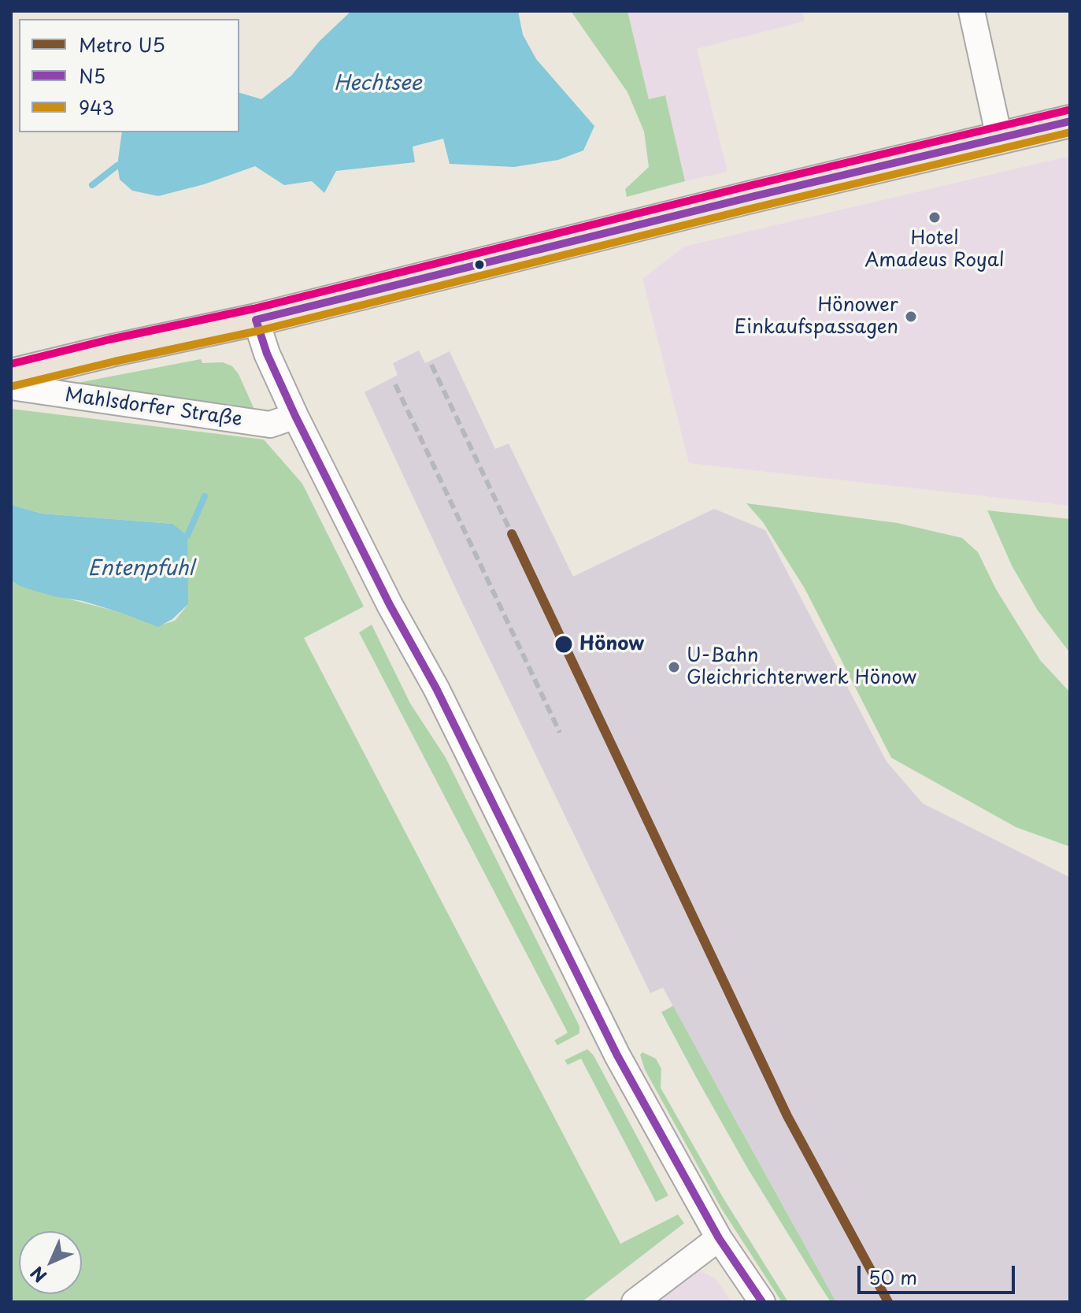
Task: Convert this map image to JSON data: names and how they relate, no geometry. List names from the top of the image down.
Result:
{
  "streets": {
    "main road": ["Mahlsdorfer Straße"]
  },
  "water": ["Hechtsee", "Entenpfuhl"],
  "places": [
    "Hotel Amadeus Royal",
    "Hönower Einkaufspassagen",
    "Hönow",
    "U-Bahn Gleichrichterwerk Hönow"
  ],
  "lines": ["transit line N5", "transit line 943", "metro line U5"],
  "legend": ["Metro U5", "N5", "943"],
  "scale_bar": "50 m",
  "north": "bottom left"
}
